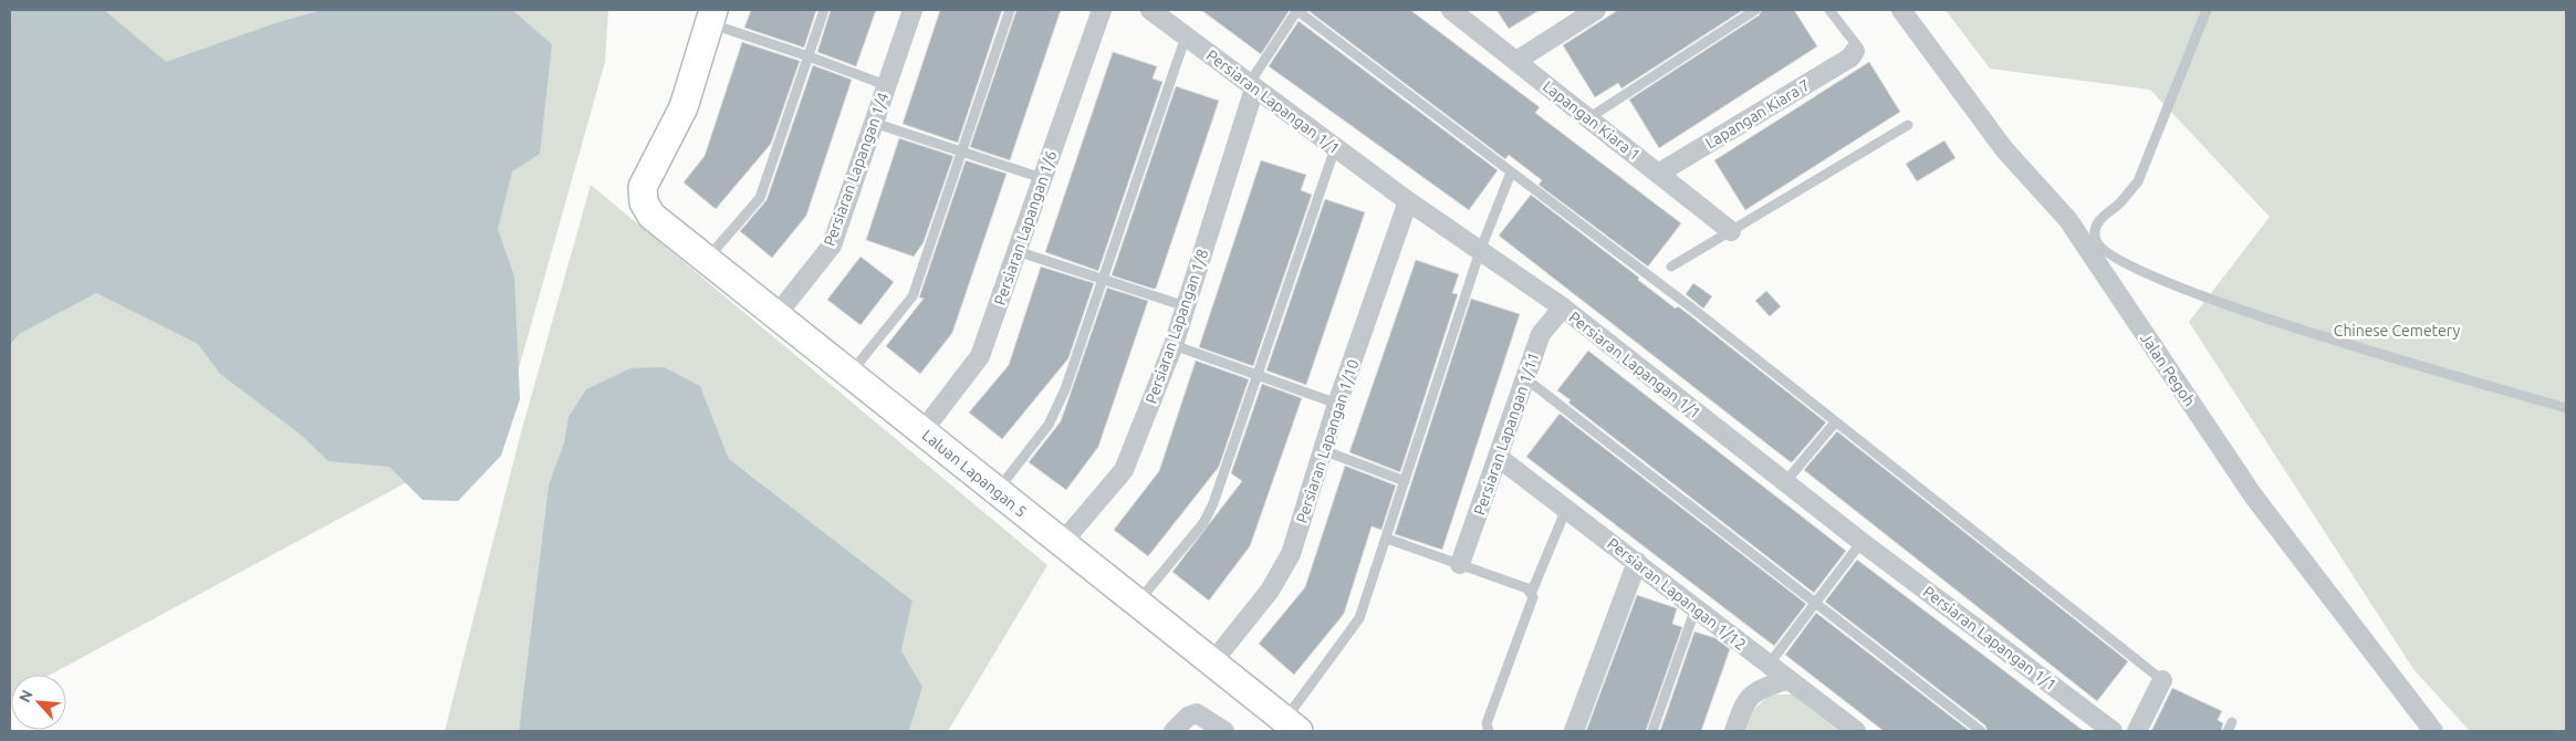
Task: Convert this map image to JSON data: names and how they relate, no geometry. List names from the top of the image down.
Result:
{
  "streets": {
    "street": [
      "Persiaran Lapangan 1/1",
      "Lapangan Kiara 7",
      "Lapangan Kiara 1",
      "Persiaran Lapangan 1/4",
      "Persiaran Lapangan 1/6",
      "Persiaran Lapangan 1/8",
      "Jalan Pegoh",
      "Persiaran Lapangan 1/11",
      "Persiaran Lapangan 1/10",
      "Laluan Lapangan 5",
      "Persiaran Lapangan 1/12"
    ]
  },
  "crossings": [
    ["Persiaran Lapangan 1/1", "Persiaran Lapangan 1/8"],
    ["Persiaran Lapangan 1/1", "Persiaran Lapangan 1/11"],
    ["Persiaran Lapangan 1/1", "Persiaran Lapangan 1/10"],
    ["Lapangan Kiara 7", "Lapangan Kiara 1"],
    ["Persiaran Lapangan 1/4", "Laluan Lapangan 5"],
    ["Persiaran Lapangan 1/6", "Laluan Lapangan 5"],
    ["Persiaran Lapangan 1/8", "Laluan Lapangan 5"],
    ["Persiaran Lapangan 1/11", "Persiaran Lapangan 1/12"],
    ["Persiaran Lapangan 1/10", "Laluan Lapangan 5"]
  ],
  "parks": ["Chinese Cemetery"],
  "north": "top left"
}
